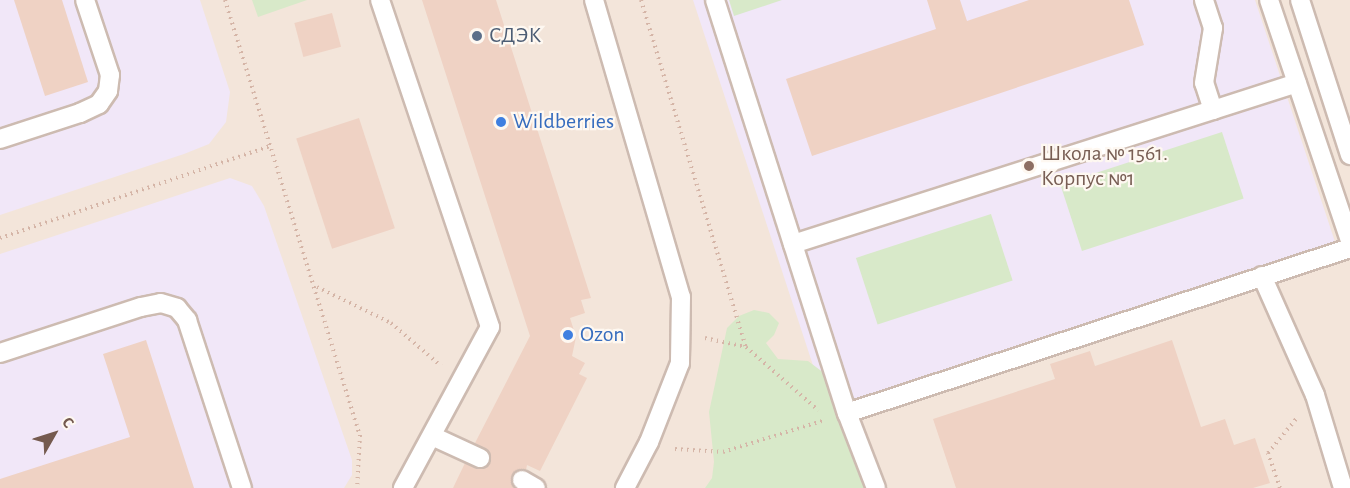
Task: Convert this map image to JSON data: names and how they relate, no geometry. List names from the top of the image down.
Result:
{
  "places": [
    "СДЭК",
    "Wildberries",
    "Школа № 1561. Корпус №1",
    "Ozon"
  ],
  "north": "top right"
}
